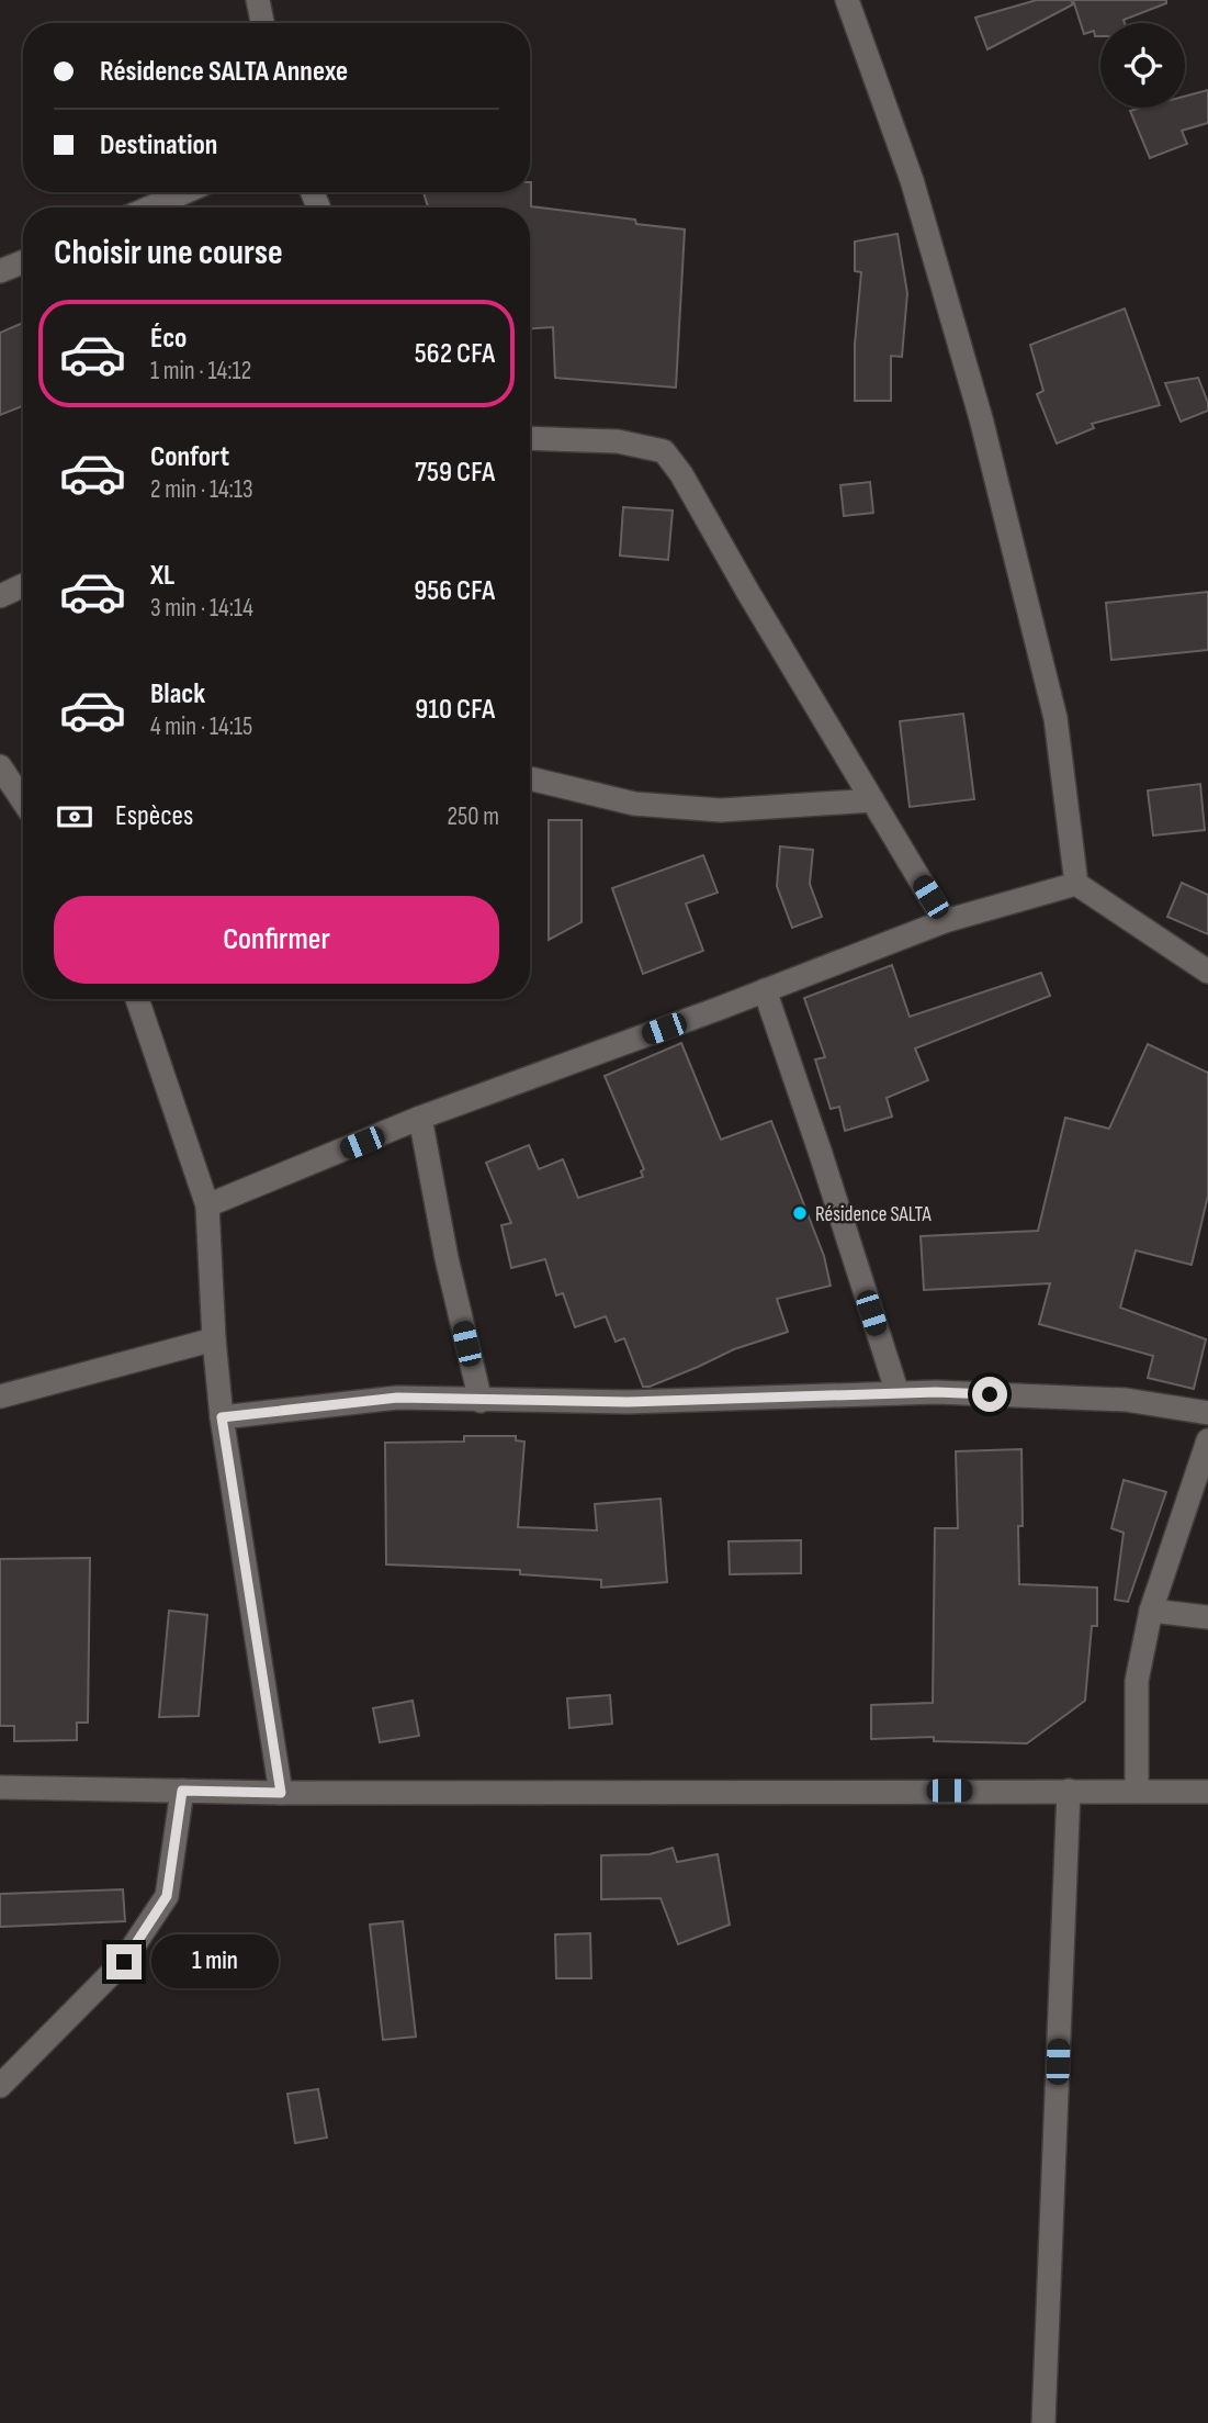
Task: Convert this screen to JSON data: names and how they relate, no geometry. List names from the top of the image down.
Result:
{
  "places": ["Résidence SALTA"],
  "page": {
    "banner": ["Résidence SALTA Annexe", "Destination"],
    "heading": "Choisir une course",
    "list": [
      {
        "name": "Éco",
        "note": "1 min · 14:12",
        "value": "562 CFA"
      },
      {
        "name": "Confort",
        "note": "2 min · 14:13",
        "value": "759 CFA"
      },
      {
        "name": "XL",
        "note": "3 min · 14:14",
        "value": "956 CFA"
      },
      {
        "name": "Black",
        "note": "4 min · 14:15",
        "value": "910 CFA"
      }
    ],
    "pay": ["Espèces", "250 m"],
    "buttons": "Confirmer",
    "bubble": "1 min"
  }
}
